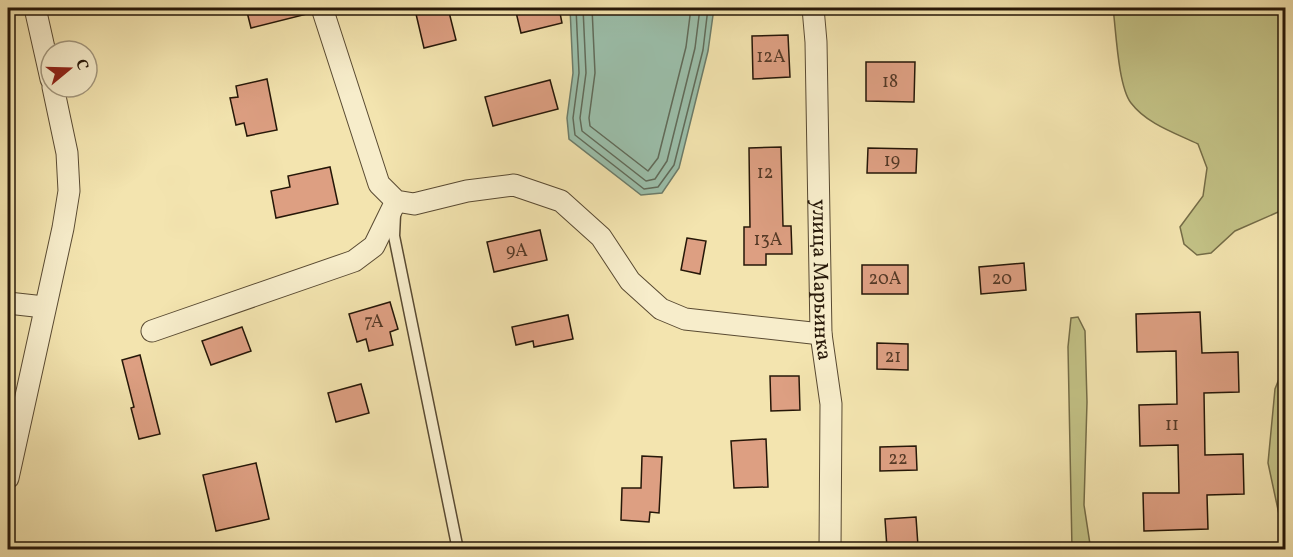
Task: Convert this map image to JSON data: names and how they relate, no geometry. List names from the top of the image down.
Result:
{
  "streets": {
    "street": ["улица Марьинка"]
  },
  "house_numbers": [
    "12А",
    "18",
    "19",
    "12",
    "13А",
    "9А",
    "20А",
    "20",
    "7А",
    "21",
    "11",
    "22"
  ],
  "north": "right"
}
